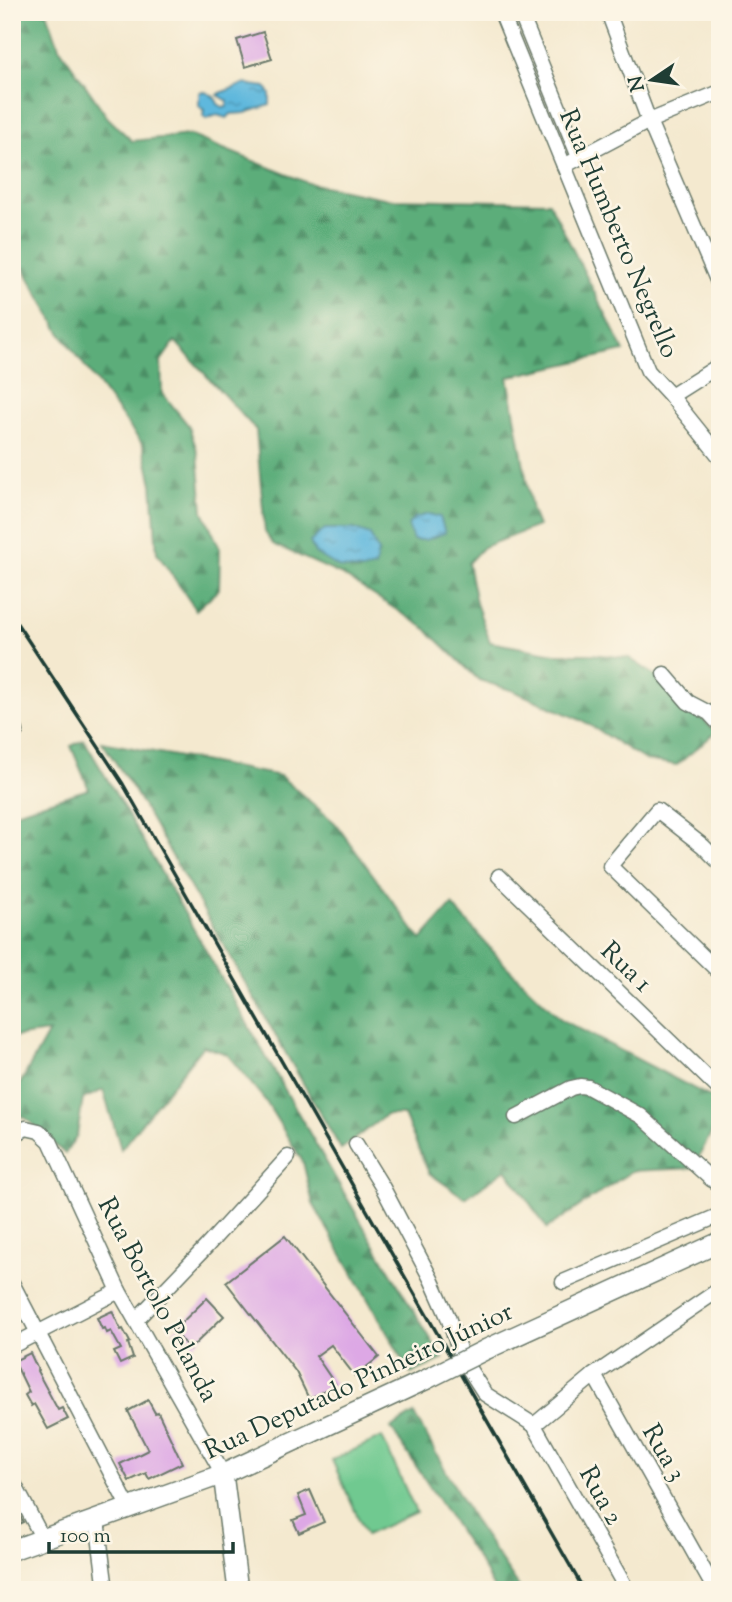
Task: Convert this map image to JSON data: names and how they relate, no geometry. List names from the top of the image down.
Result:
{
  "streets": {
    "street": [
      "Rua Humberto Negrello",
      "Rua 1",
      "Rua Bortolo Pelanda",
      "Rua Deputado Pinheiro Júnior",
      "Rua 3",
      "Rua 2"
    ]
  },
  "crossings": [
    ["Rua Bortolo Pelanda", "Rua Deputado Pinheiro Júnior"]
  ],
  "scale_bar": "100 m",
  "north": "left"
}
